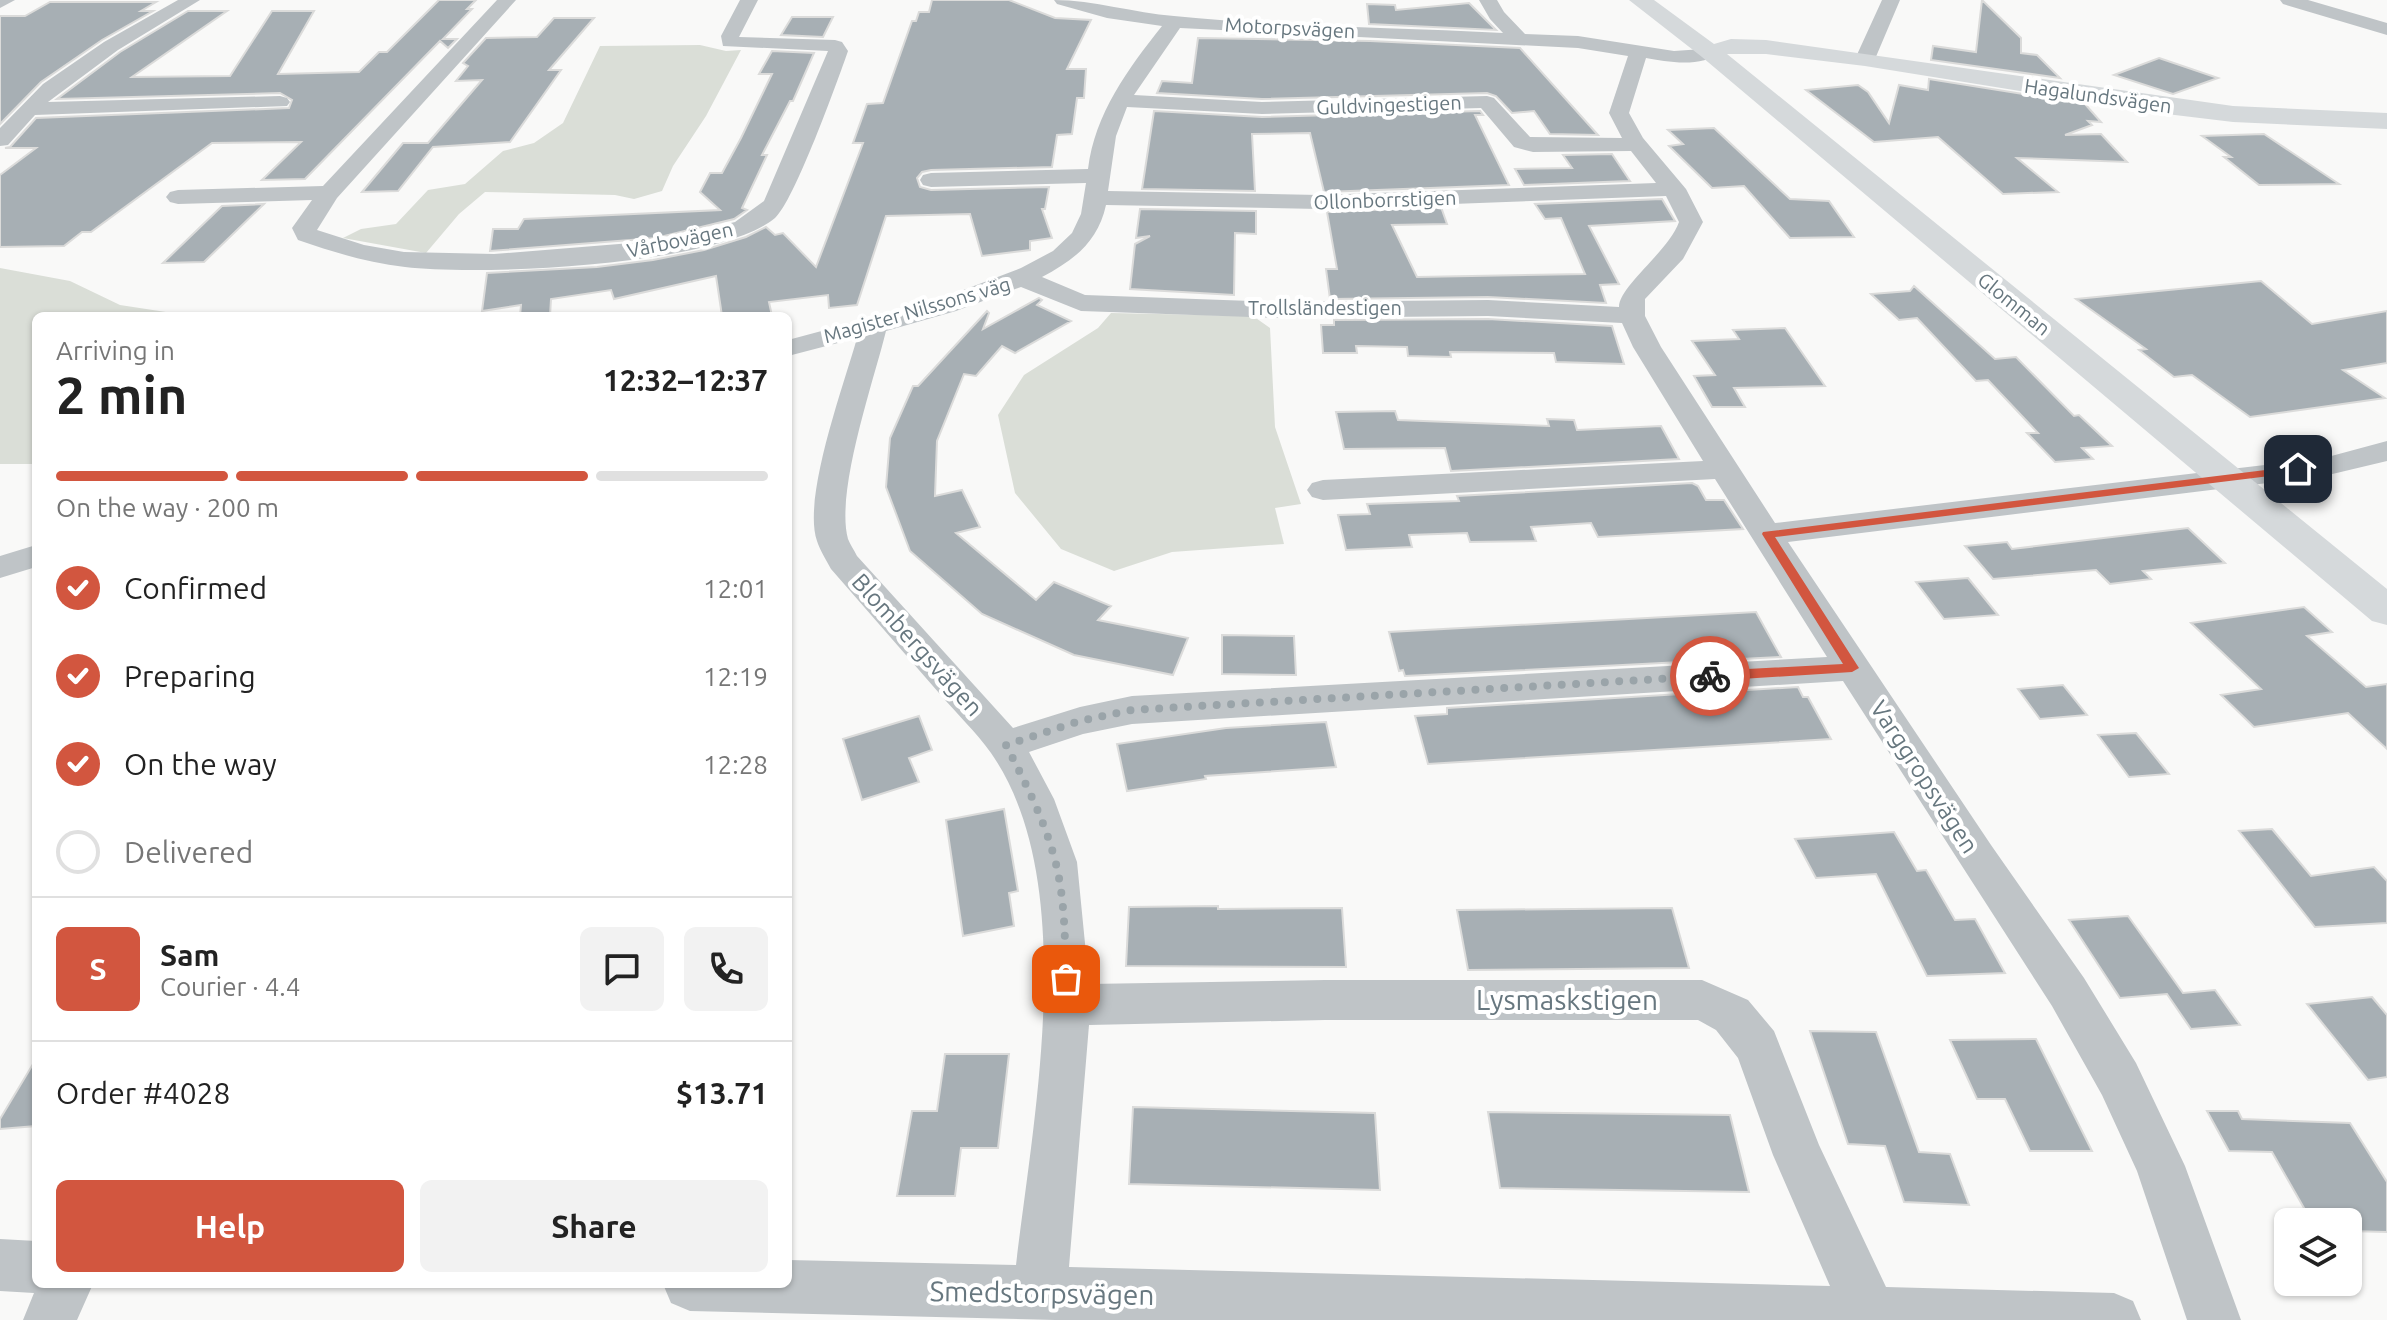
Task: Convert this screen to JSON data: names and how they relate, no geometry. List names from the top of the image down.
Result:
{
  "streets": {
    "street": [
      "Motorpsvägen",
      "Hagalundsvägen",
      "Guldvingestigen",
      "Ollonborrstigen",
      "Vårbovägen",
      "Glomman",
      "Trollsländestigen",
      "Magister Nilssons väg",
      "Blombergsvägen",
      "Varggropsvägen",
      "Lysmaskstigen",
      "Smedstorpsvägen"
    ]
  },
  "crossings": [
    ["Motorpsvägen", "Hagalundsvägen"],
    ["Motorpsvägen", "Glomman"],
    ["Motorpsvägen", "Magister Nilssons väg"],
    ["Hagalundsvägen", "Glomman"],
    ["Guldvingestigen", "Magister Nilssons väg"],
    ["Ollonborrstigen", "Magister Nilssons väg"],
    ["Trollsländestigen", "Magister Nilssons väg"],
    ["Trollsländestigen", "Varggropsvägen"],
    ["Magister Nilssons väg", "Blombergsvägen"],
    ["Blombergsvägen", "Lysmaskstigen"],
    ["Blombergsvägen", "Smedstorpsvägen"],
    ["Lysmaskstigen", "Smedstorpsvägen"]
  ],
  "page": {
    "heading": ["2 min", "Arriving in", "12:32–12:37"],
    "panel": [
      "Sam",
      "Courier · 4.4",
      "Order #4028",
      "$13.71"
    ],
    "bar": "On the way · 200 m",
    "list": [
      ["Confirmed", "12:01"],
      ["Preparing", "12:19"],
      ["On the way", "12:28"],
      "Delivered"
    ],
    "round": "S",
    "buttons": ["Help", "Share"]
  }
}
